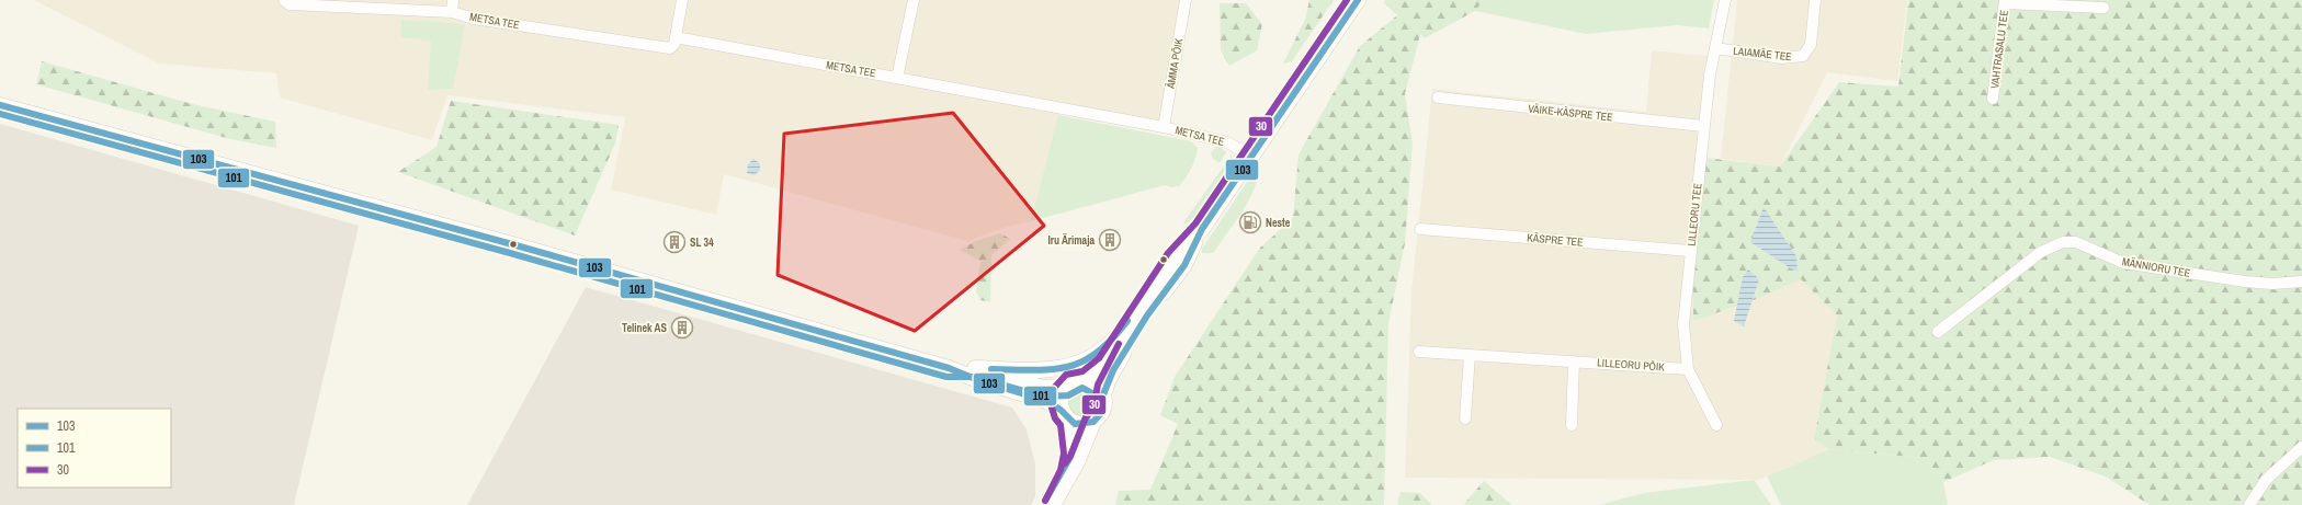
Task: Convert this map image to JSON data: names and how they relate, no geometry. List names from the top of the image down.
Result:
{
  "streets": {
    "street": [
      "METSA TEE",
      "VAHTRASALU TEE",
      "LAIAMÄE TEE",
      "ÄMMA PÕIK",
      "VÄIKE-KÄSPRE TEE",
      "LILLEORU TEE",
      "KÄSPRE TEE",
      "MÄNNIORU TEE",
      "LILLEORU PÕIK"
    ]
  },
  "crossings": [
    ["METSA TEE", "ÄMMA PÕIK"],
    ["LAIAMÄE TEE", "LILLEORU TEE"],
    ["VÄIKE-KÄSPRE TEE", "LILLEORU TEE"],
    ["LILLEORU TEE", "KÄSPRE TEE"],
    ["LILLEORU TEE", "LILLEORU PÕIK"]
  ],
  "places": {
    "fuel station": ["Neste"],
    "building": ["Iru Ärimaja", "SL 34", "Telinek AS"]
  },
  "lines": ["transit line 103", "transit line 30", "transit line 101"],
  "legend": ["103", "101", "30"]
}
